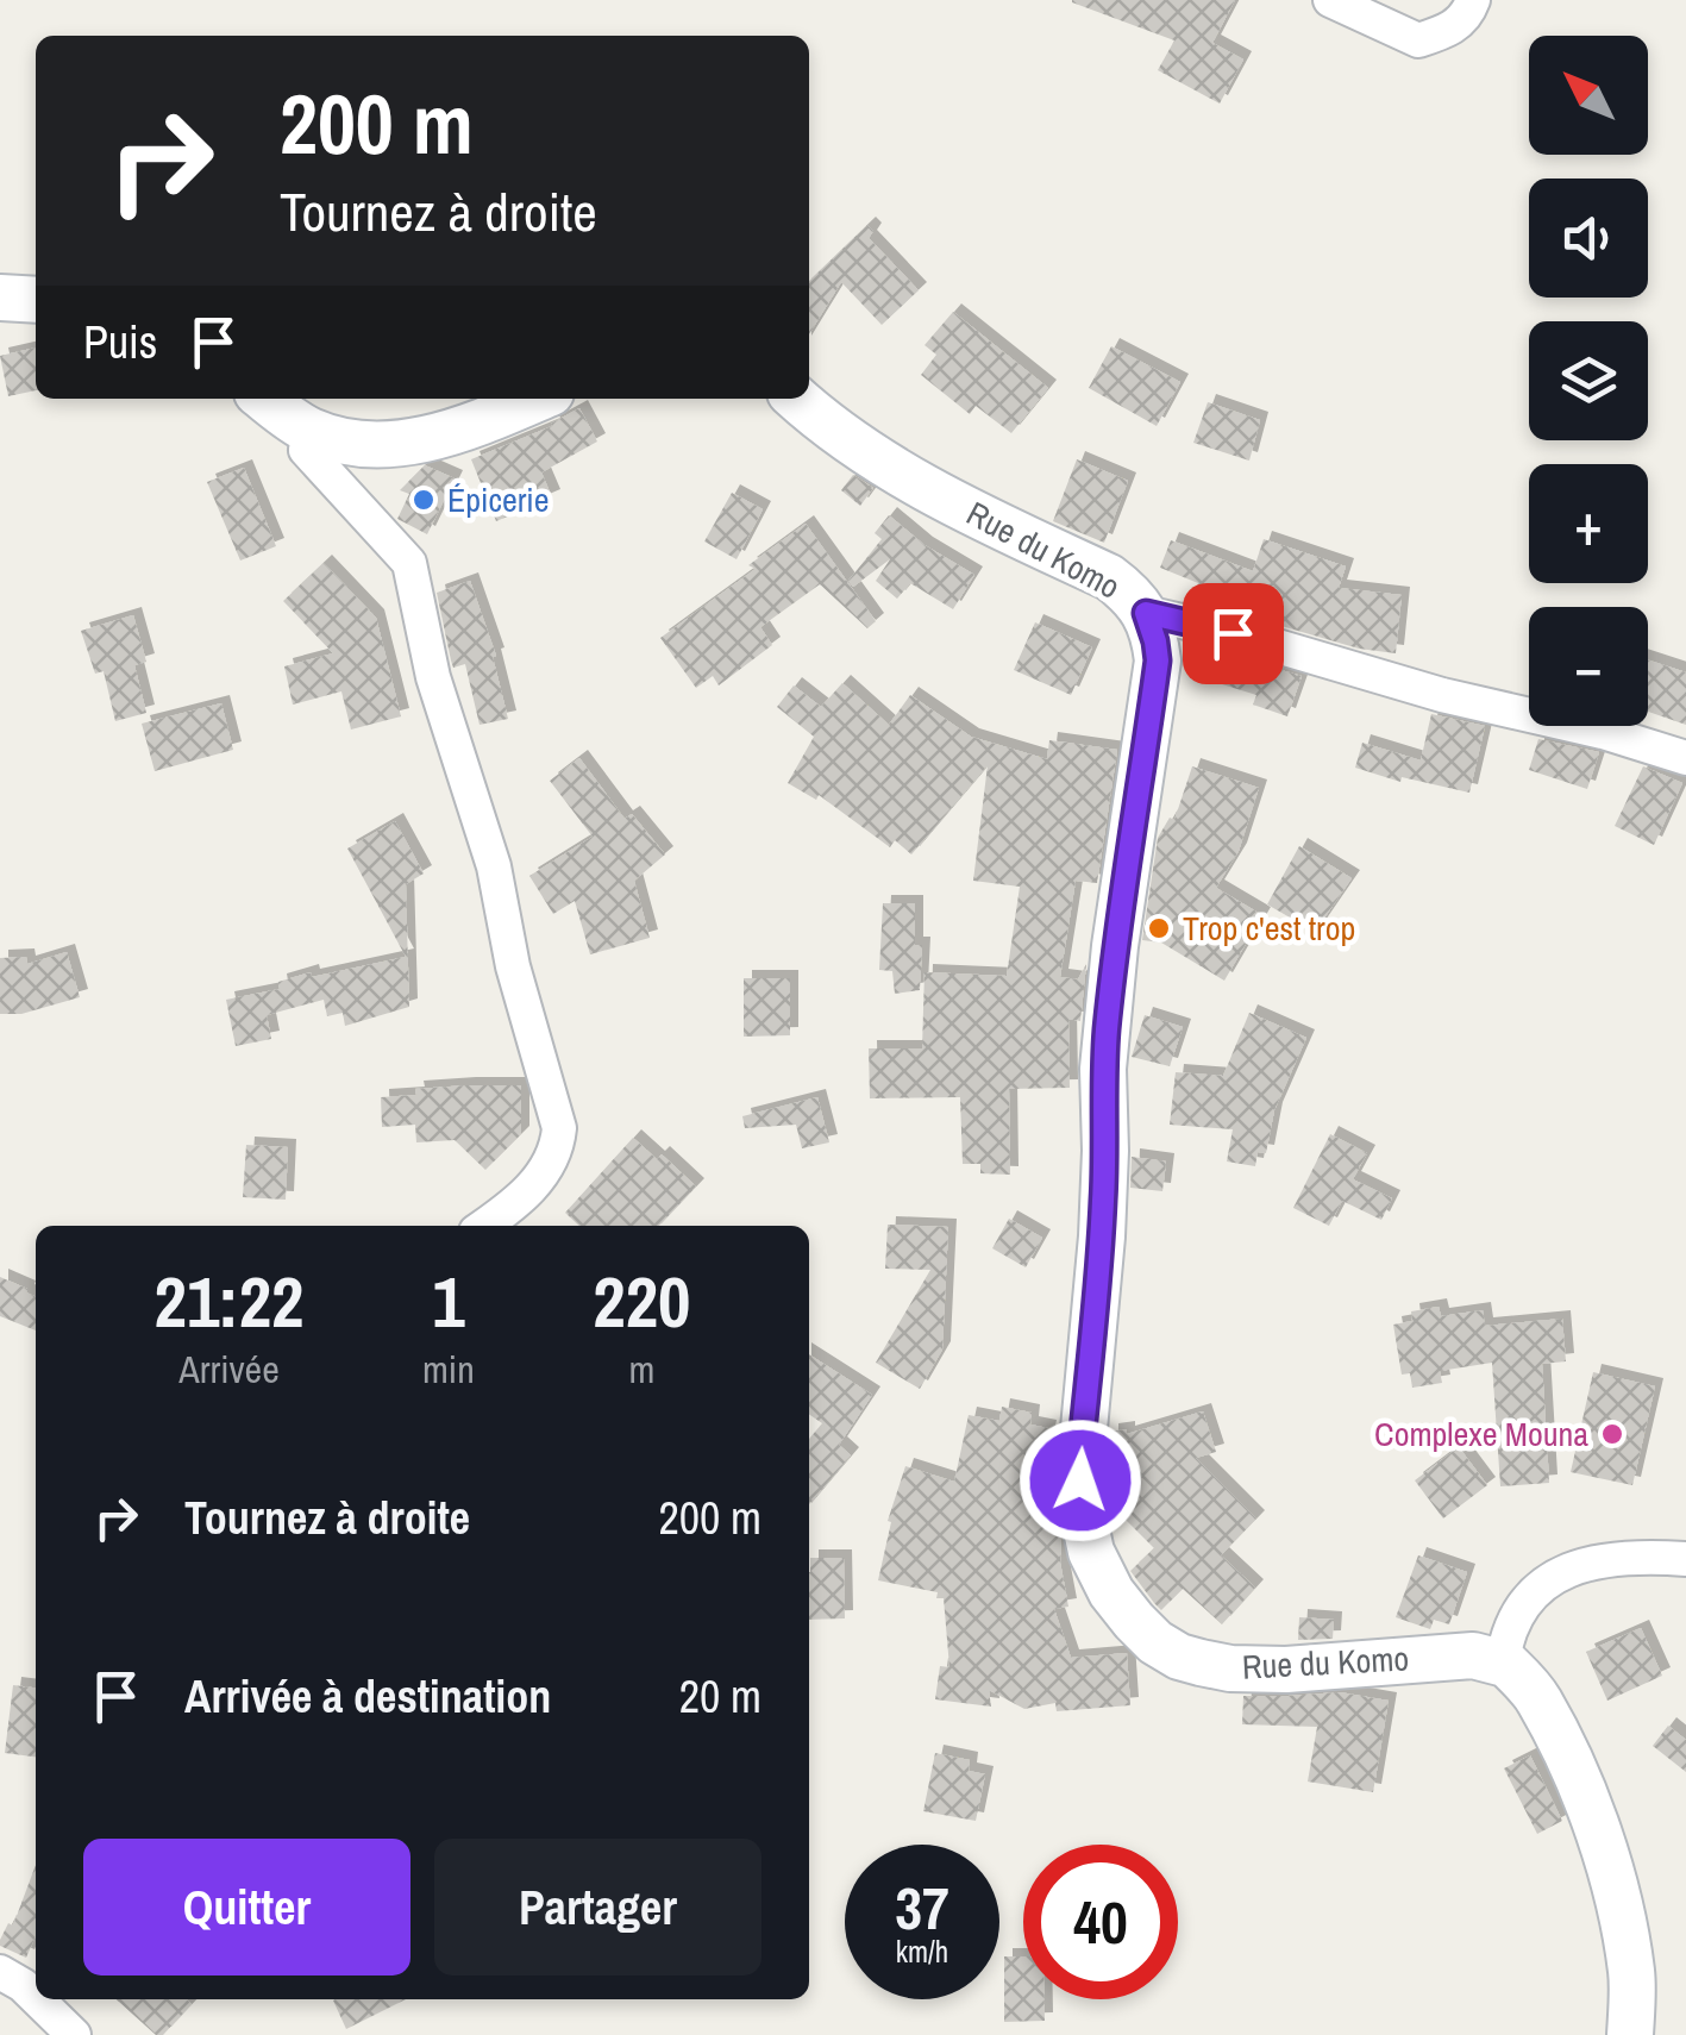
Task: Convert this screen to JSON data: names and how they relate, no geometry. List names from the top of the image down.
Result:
{
  "streets": {
    "street": ["Rue du Komo"]
  },
  "places": ["Épicerie", "Trop c'est trop", "Complexe Mouna"],
  "north": "top left",
  "page": {
    "map_buttons": ["+", "−"],
    "turn": ["200 m", "Tournez à droite"],
    "then": "Puis",
    "eta": [
      "21:22",
      "Arrivée",
      "1",
      "min",
      "220",
      "m"
    ],
    "list": [
      {
        "name": "Tournez à droite",
        "value": "200 m"
      },
      {
        "name": "Arrivée à destination",
        "value": "20 m"
      }
    ],
    "buttons": ["Quitter", "Partager"],
    "speed": "37 km/h",
    "limit": "40"
  }
}
